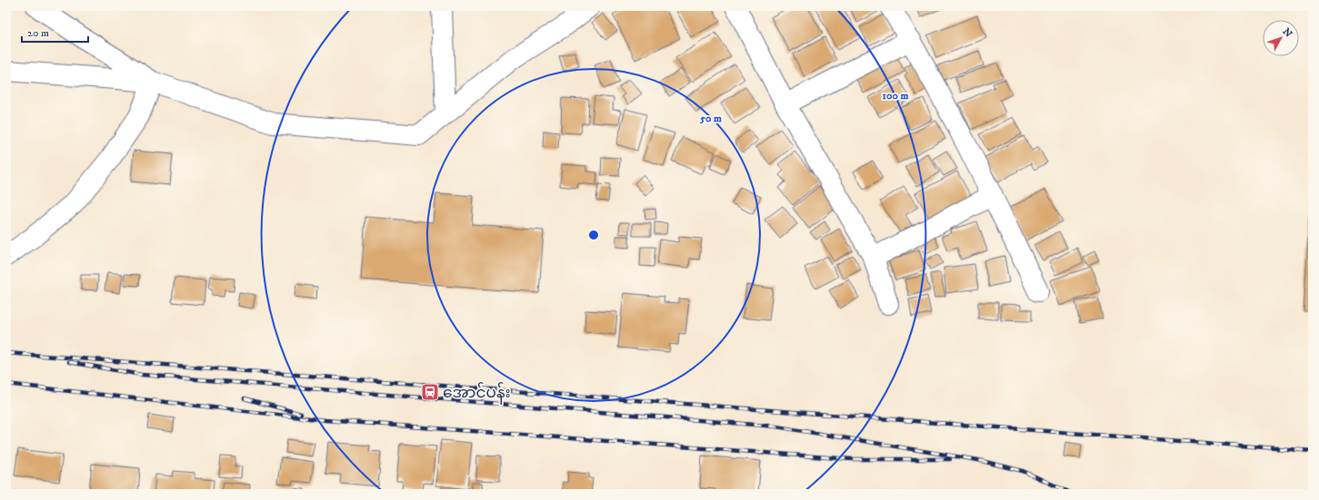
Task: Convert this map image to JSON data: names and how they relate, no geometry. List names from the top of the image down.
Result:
{
  "places": {
    "station": ["အောင်ပန်း"]
  },
  "scale_bar": "20 m",
  "north": "top right",
  "rings": ["100 m", "50 m"]
}
